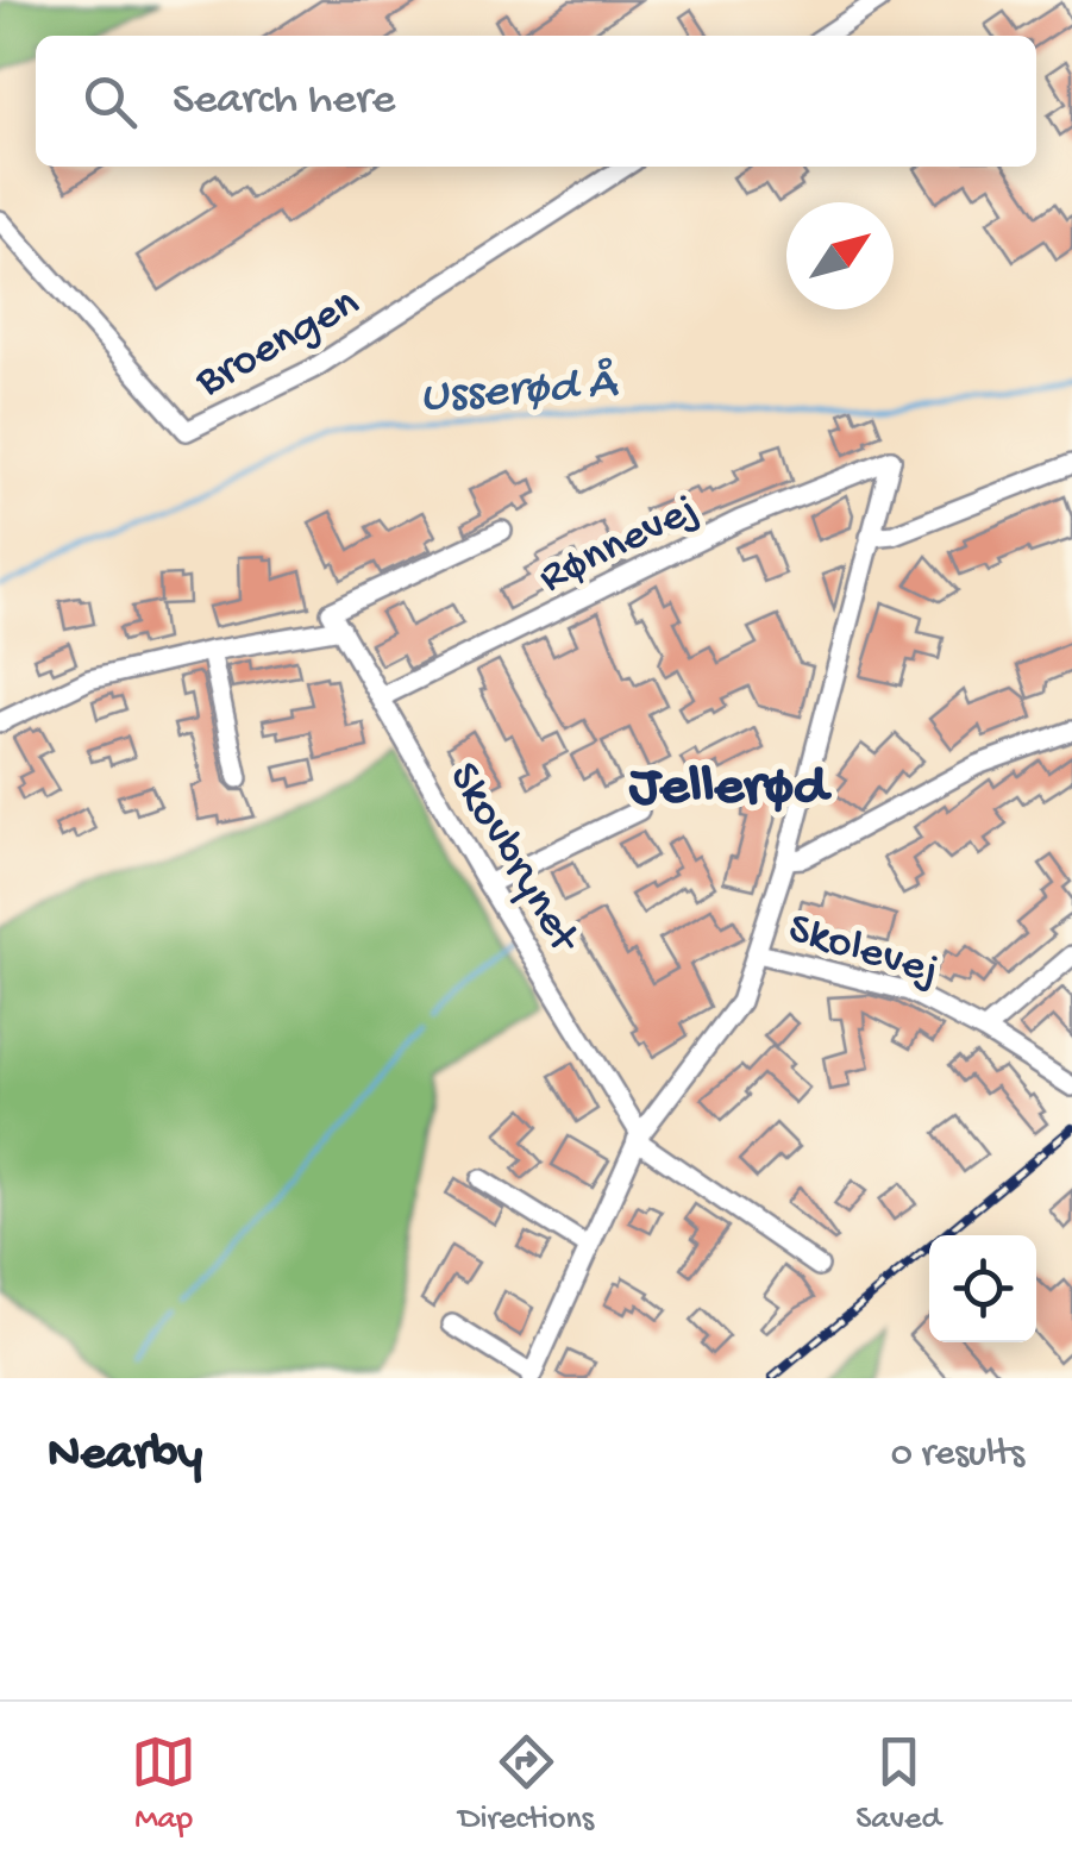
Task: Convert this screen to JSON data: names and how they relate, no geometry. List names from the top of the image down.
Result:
{
  "streets": {
    "street": [
      "Broengen",
      "Rønnevej",
      "Skovbrynet",
      "Skolevej"
    ]
  },
  "crossings": [
    ["Rønnevej", "Skovbrynet"]
  ],
  "districts": ["Jellerød"],
  "water": ["Usserød Å"],
  "north": "top right",
  "page": {
    "search": "Search here",
    "heading": ["Nearby", "0 results"],
    "nav": ["Map", "Directions", "Saved"]
  }
}
